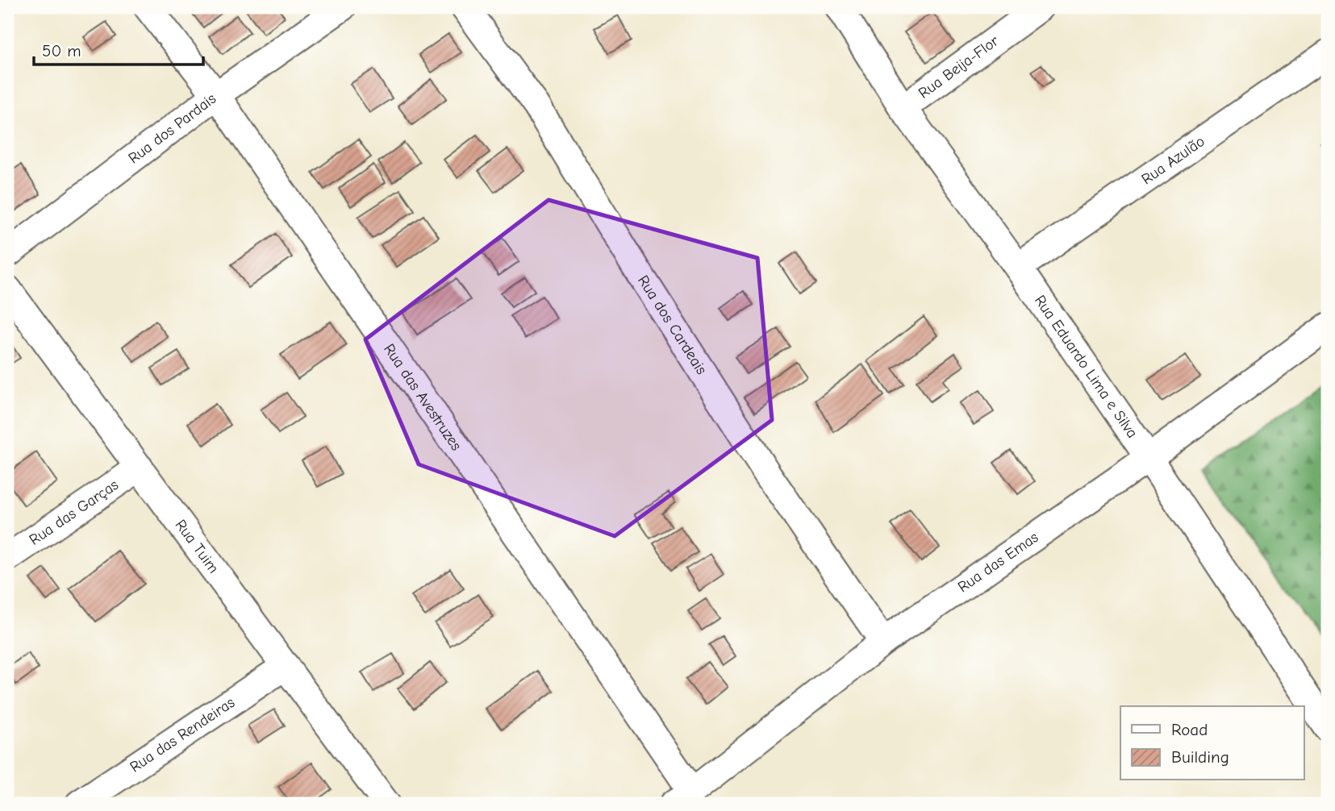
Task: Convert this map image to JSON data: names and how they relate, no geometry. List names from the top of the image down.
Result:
{
  "streets": {
    "street": [
      "Rua Beija-Flor",
      "Rua dos Pardais",
      "Rua Azulão",
      "Rua dos Cardeais",
      "Rua Eduardo Lima e Silva",
      "Rua das Avestruzes",
      "Rua das Garças",
      "Rua Tuim",
      "Rua das Emas",
      "Rua das Rendeiras"
    ]
  },
  "crossings": [
    ["Rua Beija-Flor", "Rua Eduardo Lima e Silva"],
    ["Rua dos Pardais", "Rua das Avestruzes"],
    ["Rua Azulão", "Rua Eduardo Lima e Silva"],
    ["Rua dos Cardeais", "Rua das Emas"],
    ["Rua Eduardo Lima e Silva", "Rua das Emas"],
    ["Rua das Avestruzes", "Rua das Emas"],
    ["Rua das Garças", "Rua Tuim"],
    ["Rua Tuim", "Rua das Rendeiras"]
  ],
  "legend": ["Road", "Building"],
  "scale_bar": "50 m"
}
